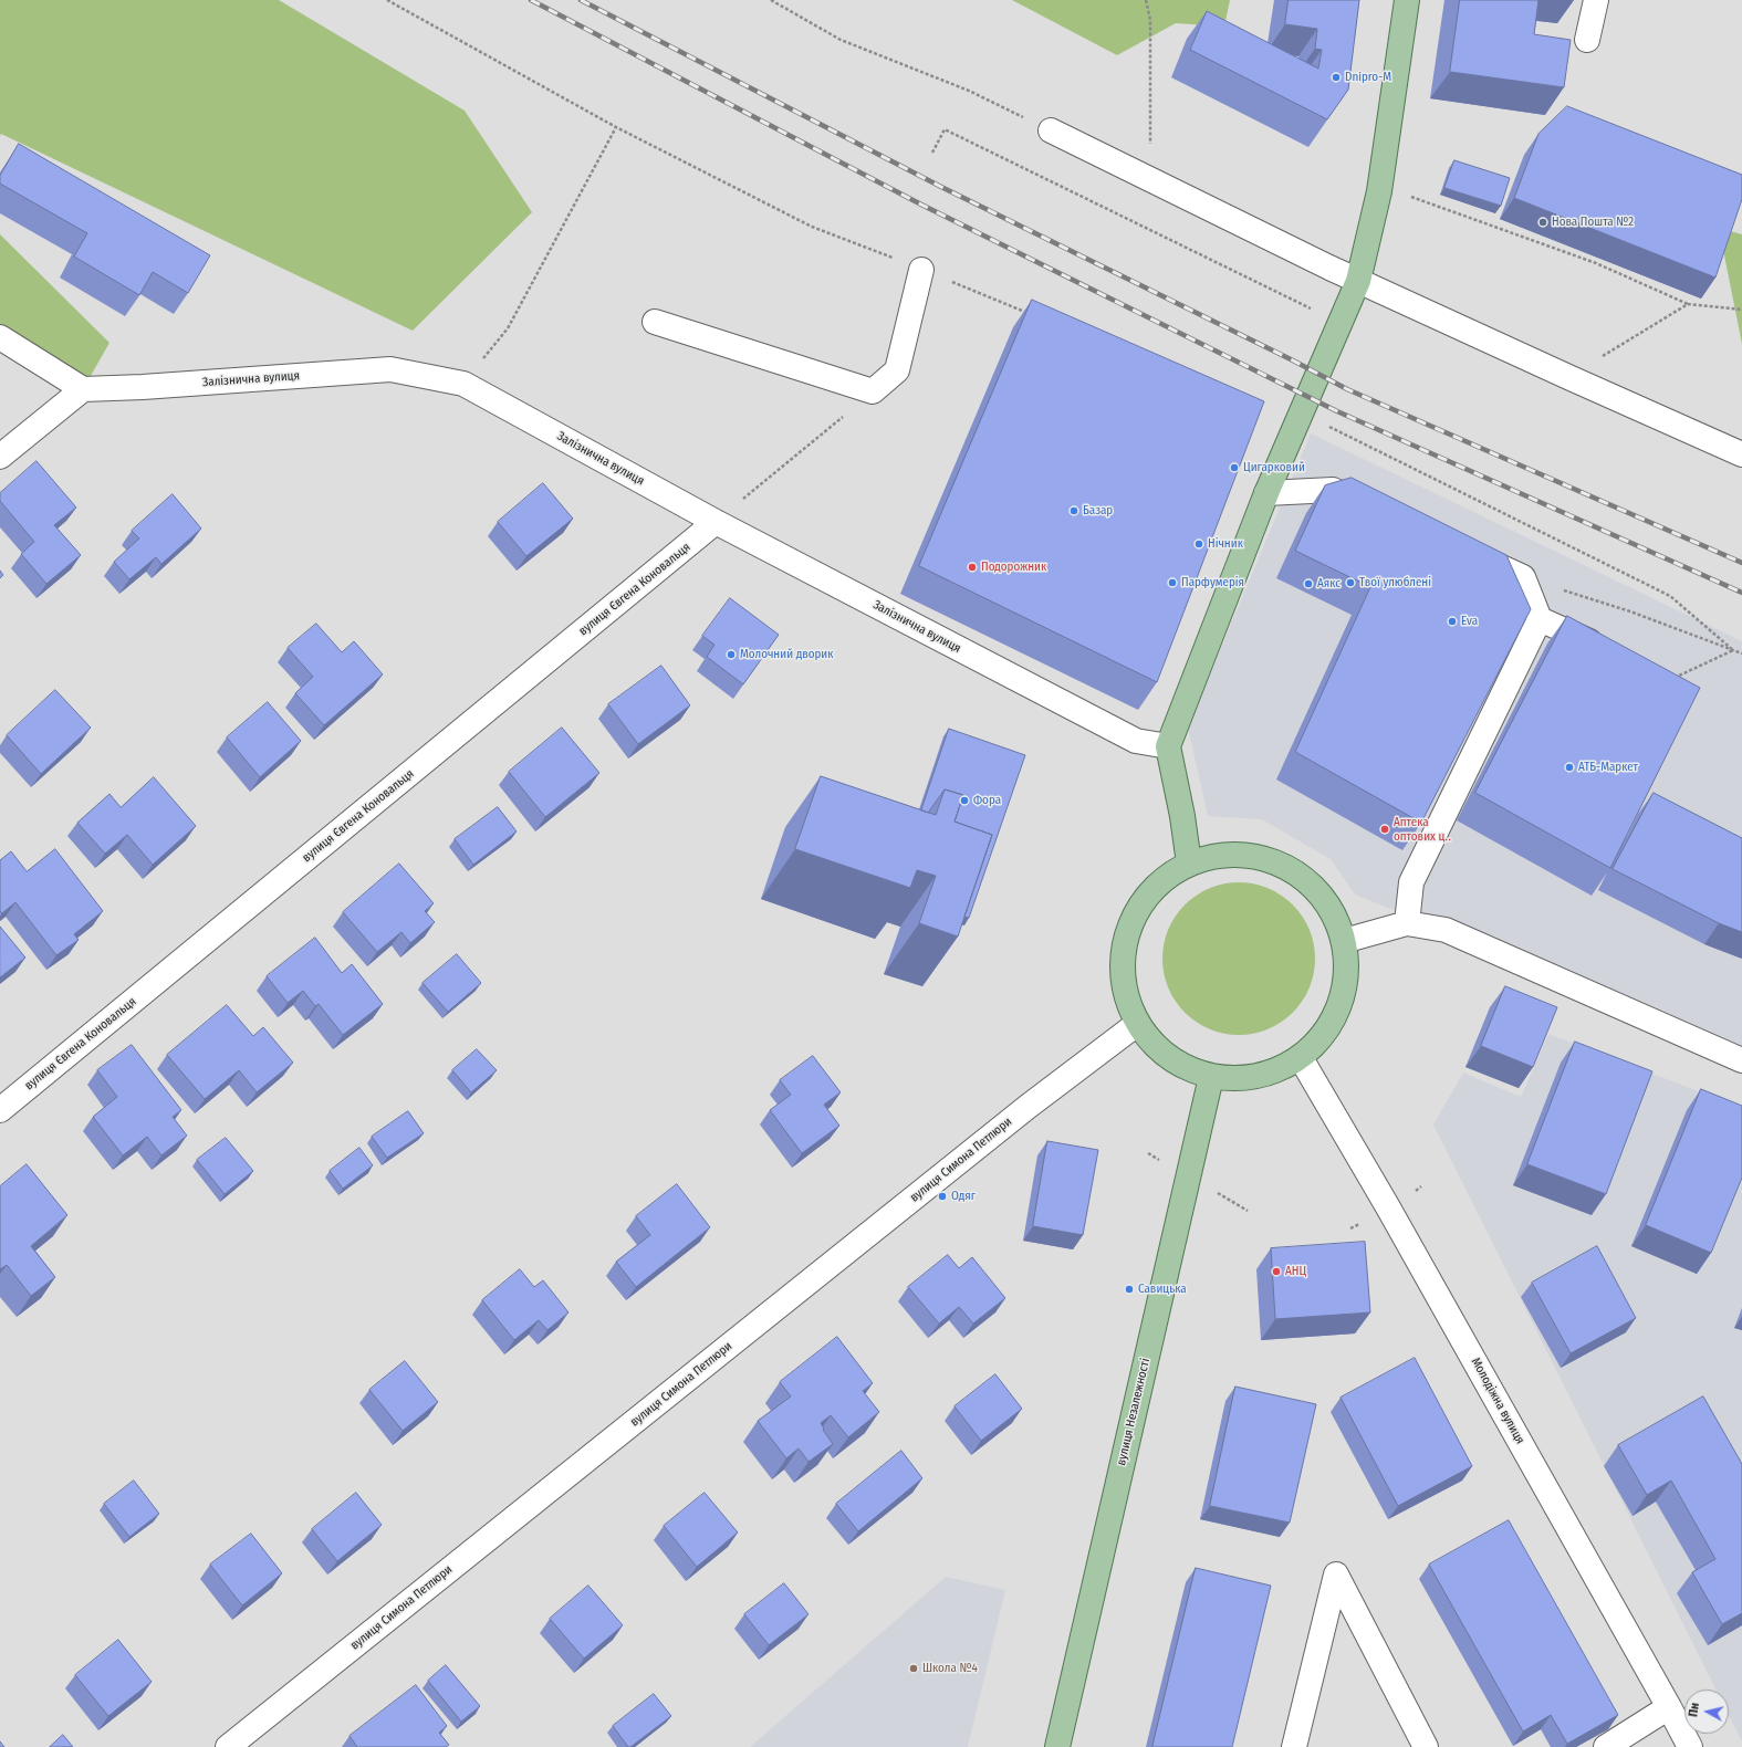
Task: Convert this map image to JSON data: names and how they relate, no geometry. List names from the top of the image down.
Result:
{
  "streets": {
    "main road": ["вулиця Незалежності"],
    "street": [
      "Залізнична вулиця",
      "вулиця Євгена Коновальця",
      "вулиця Симона Петлюри",
      "Молодіжна вулиця"
    ]
  },
  "crossings": [
    ["Залізнична вулиця", "вулиця Євгена Коновальця"]
  ],
  "places": [
    "Dnipro-M",
    "Нова Пошта №2",
    "Цигарковий",
    "Базар",
    "Нічник",
    "Подорожник",
    "Парфумерія",
    "Твої улюблені",
    "Аякс",
    "Eva",
    "Молочний дворик",
    "АТБ-Маркет",
    "Фора",
    "Аптека оптових ц‥",
    "Одяг",
    "АНЦ",
    "Савицька",
    "Школа №4"
  ],
  "north": "left"
}
